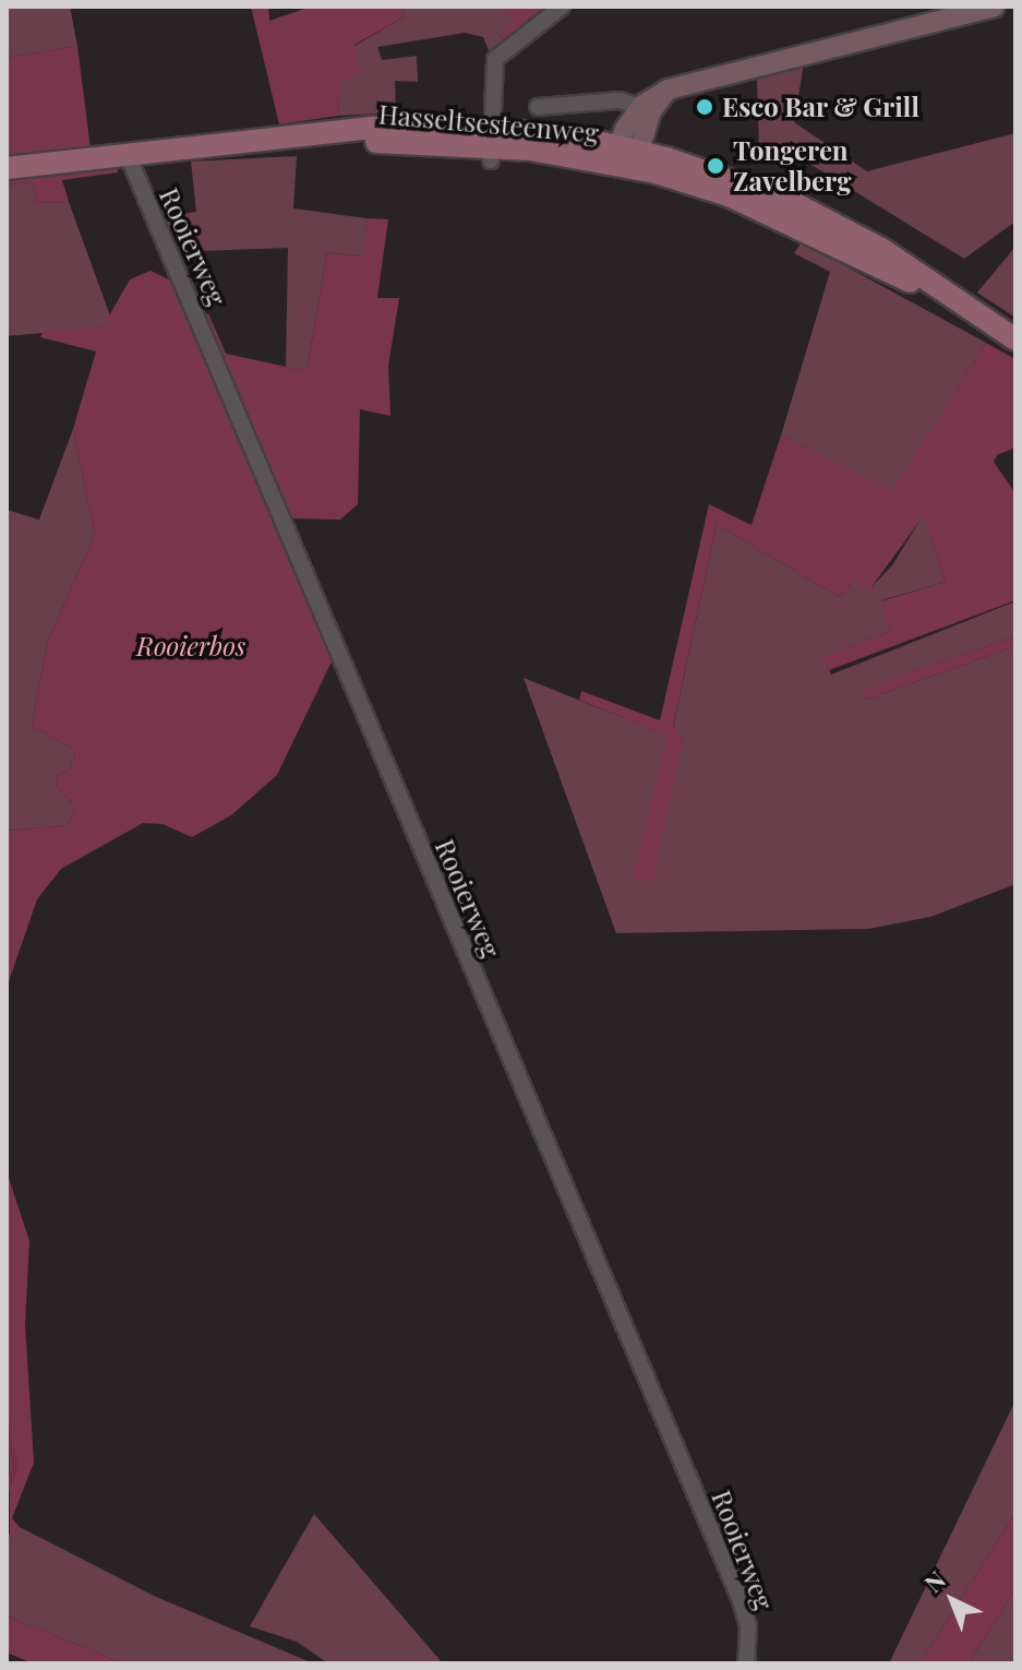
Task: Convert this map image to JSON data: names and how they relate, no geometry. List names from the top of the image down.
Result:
{
  "streets": {
    "main road": ["Hasseltsesteenweg"],
    "street": ["Rooierweg"]
  },
  "crossings": [
    ["Hasseltsesteenweg", "Rooierweg"]
  ],
  "parks": ["Rooierbos"],
  "places": ["Esco Bar & Grill", "Tongeren Zavelberg"],
  "north": "top left"
}
